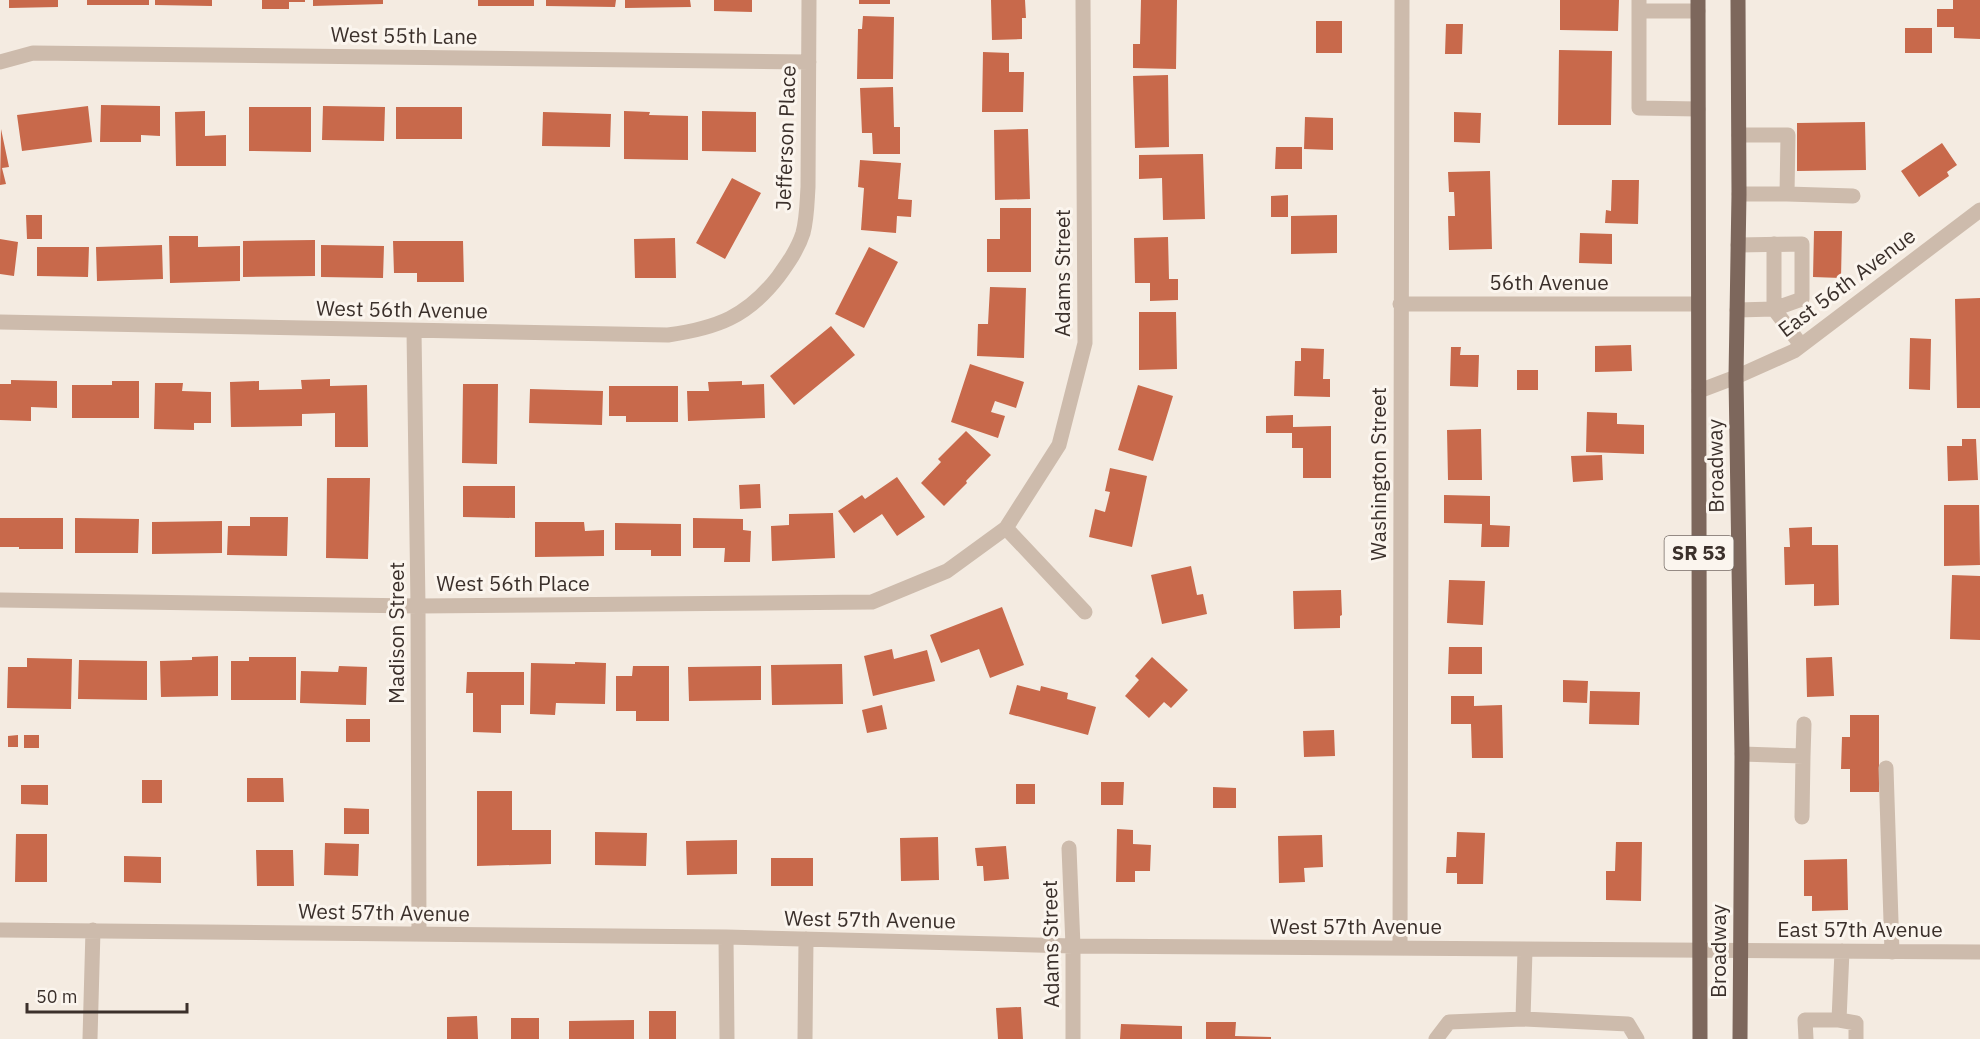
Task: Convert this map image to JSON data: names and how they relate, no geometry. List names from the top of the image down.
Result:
{
  "streets": {
    "main road": ["Broadway", "SR 53"],
    "street": [
      "West 55th Lane",
      "Jefferson Place",
      "Adams Street",
      "56th Avenue",
      "East 56th Avenue",
      "West 56th Avenue",
      "Washington Street",
      "West 56th Place",
      "Madison Street",
      "West 57th Avenue",
      "East 57th Avenue"
    ]
  },
  "crossings": [
    ["West 55th Lane", "Jefferson Place"],
    ["Jefferson Place", "West 56th Avenue"],
    ["Adams Street", "West 56th Place"],
    ["Adams Street", "West 57th Avenue"],
    ["56th Avenue", "Broadway"],
    ["56th Avenue", "Washington Street"],
    ["East 56th Avenue", "Broadway"],
    ["West 56th Avenue", "Madison Street"],
    ["Broadway", "West 57th Avenue"],
    ["Broadway", "East 57th Avenue"],
    ["Washington Street", "West 57th Avenue"],
    ["West 56th Place", "Madison Street"],
    ["Madison Street", "West 57th Avenue"],
    ["West 57th Avenue", "East 57th Avenue"]
  ],
  "scale_bar": "50 m"
}
